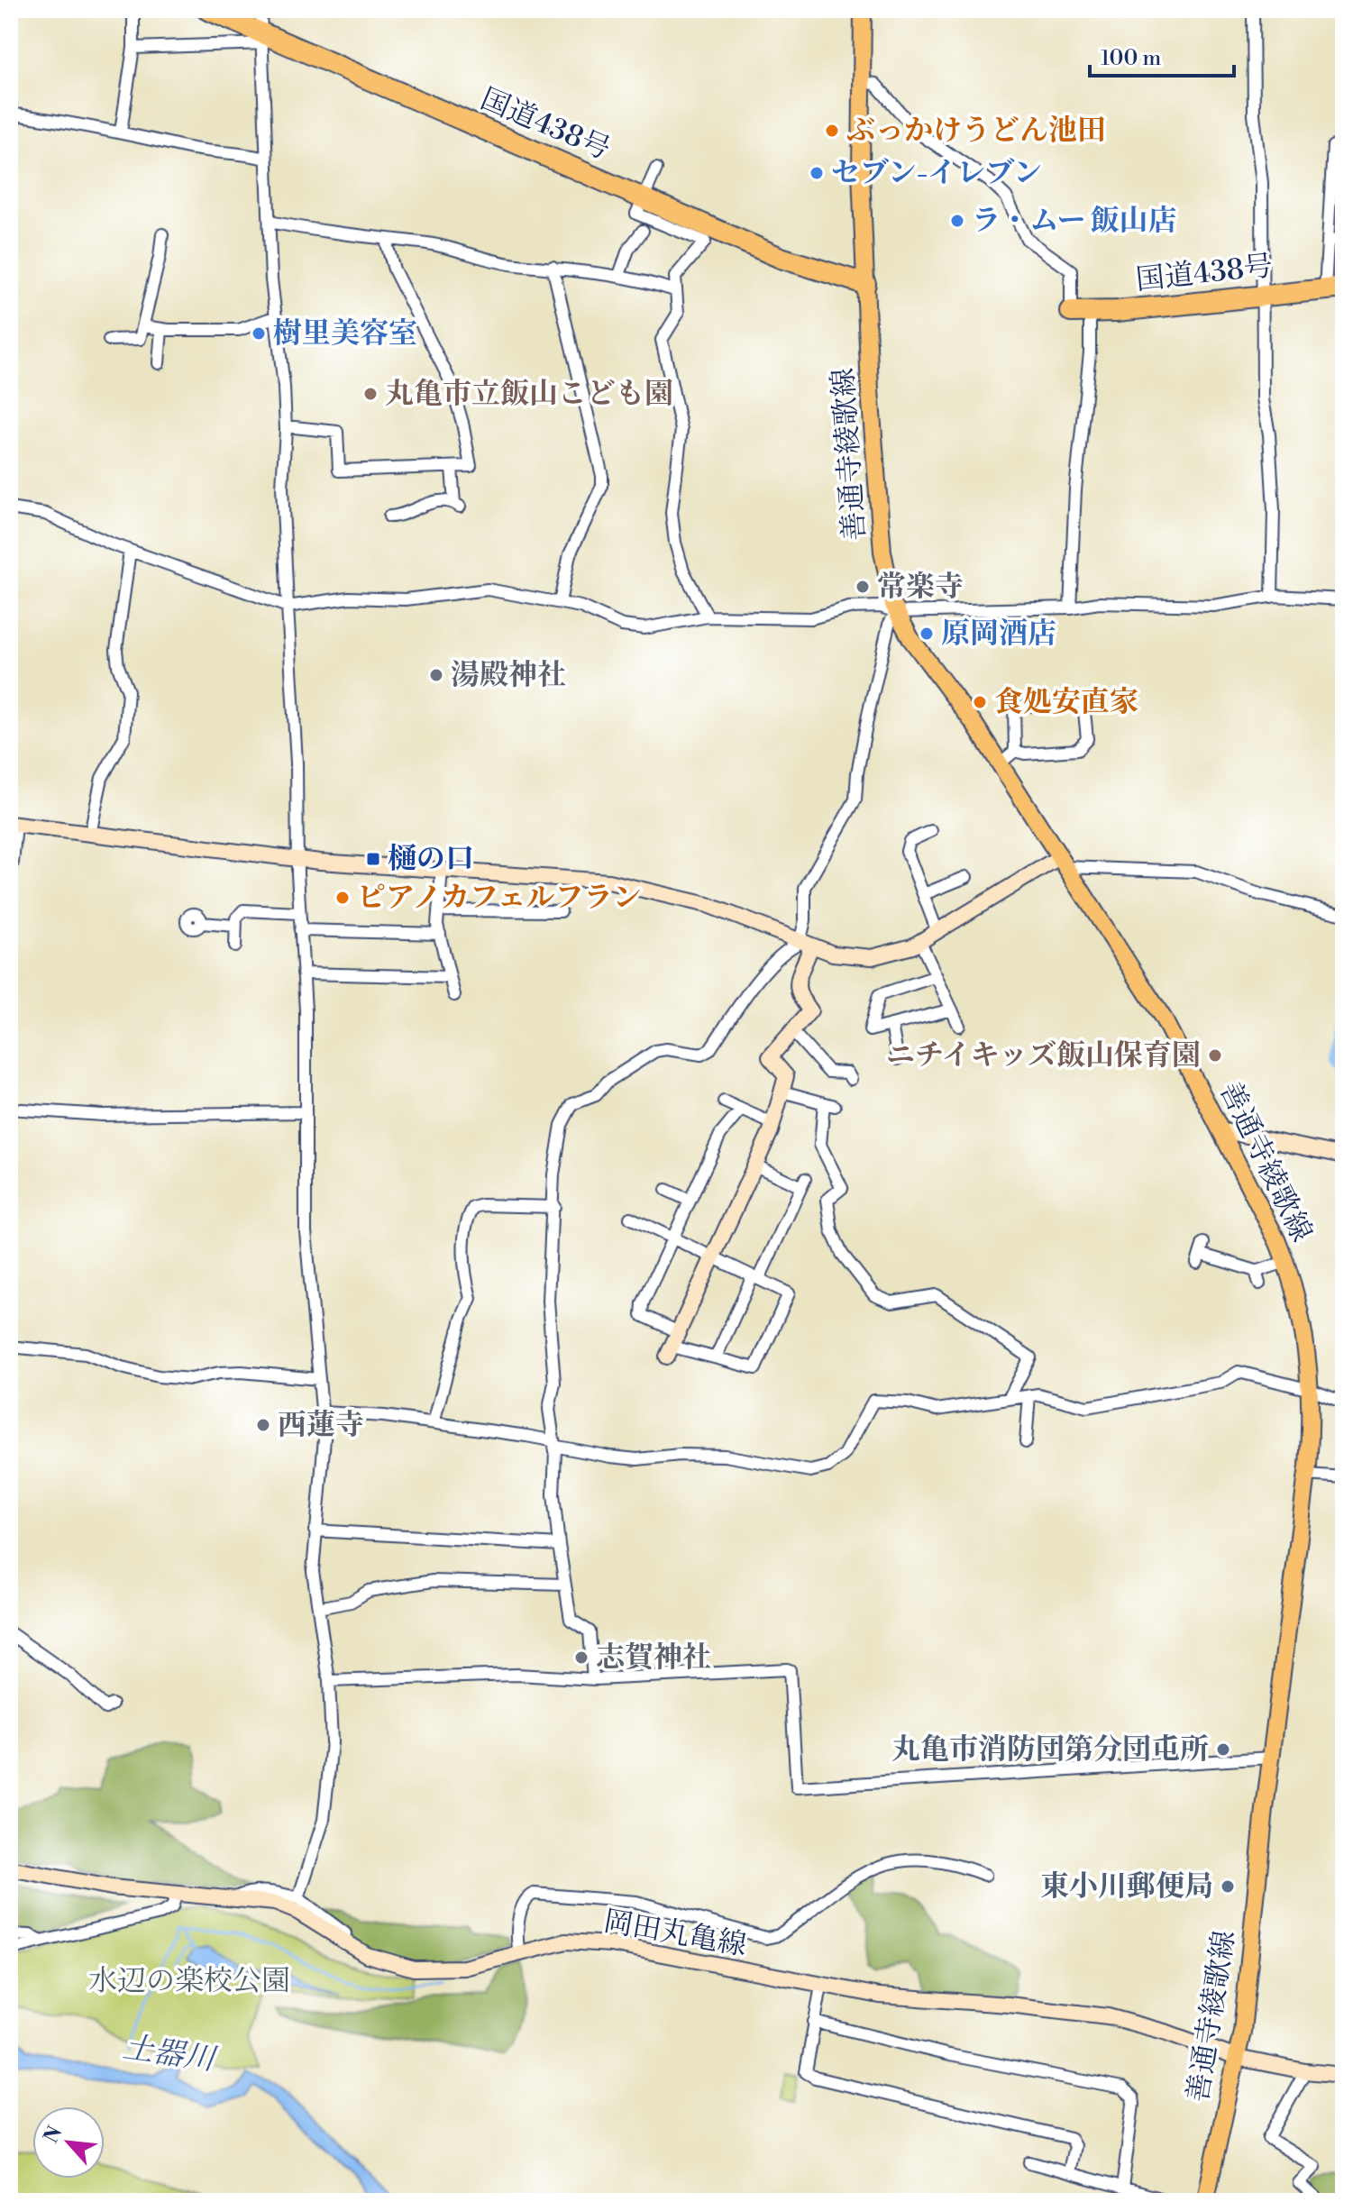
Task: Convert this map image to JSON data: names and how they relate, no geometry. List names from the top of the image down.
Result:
{
  "streets": {
    "highway": ["国道438号"],
    "main road": ["善通寺綾歌線"],
    "street": ["岡田丸亀線"]
  },
  "crossings": [
    ["国道438号", "善通寺綾歌線"],
    ["善通寺綾歌線", "岡田丸亀線"]
  ],
  "water": ["土器川"],
  "parks": ["水辺の楽校公園"],
  "places": {
    "other": [
      "ぶっかけうどん池田",
      "セブン-イレブン",
      "ラ・ムー 飯山店",
      "樹里美容室",
      "丸亀市立飯山こども園",
      "常楽寺",
      "原岡酒店",
      "湯殿神社",
      "食処安直家",
      "ピアノカフェルフラン",
      "ニチイキッズ飯山保育園",
      "西蓮寺",
      "志賀神社",
      "丸亀市消防団第分団屯所",
      "東小川郵便局"
    ],
    "transit": ["樋の口"]
  },
  "scale_bar": "100 m",
  "north": "top left"
}
